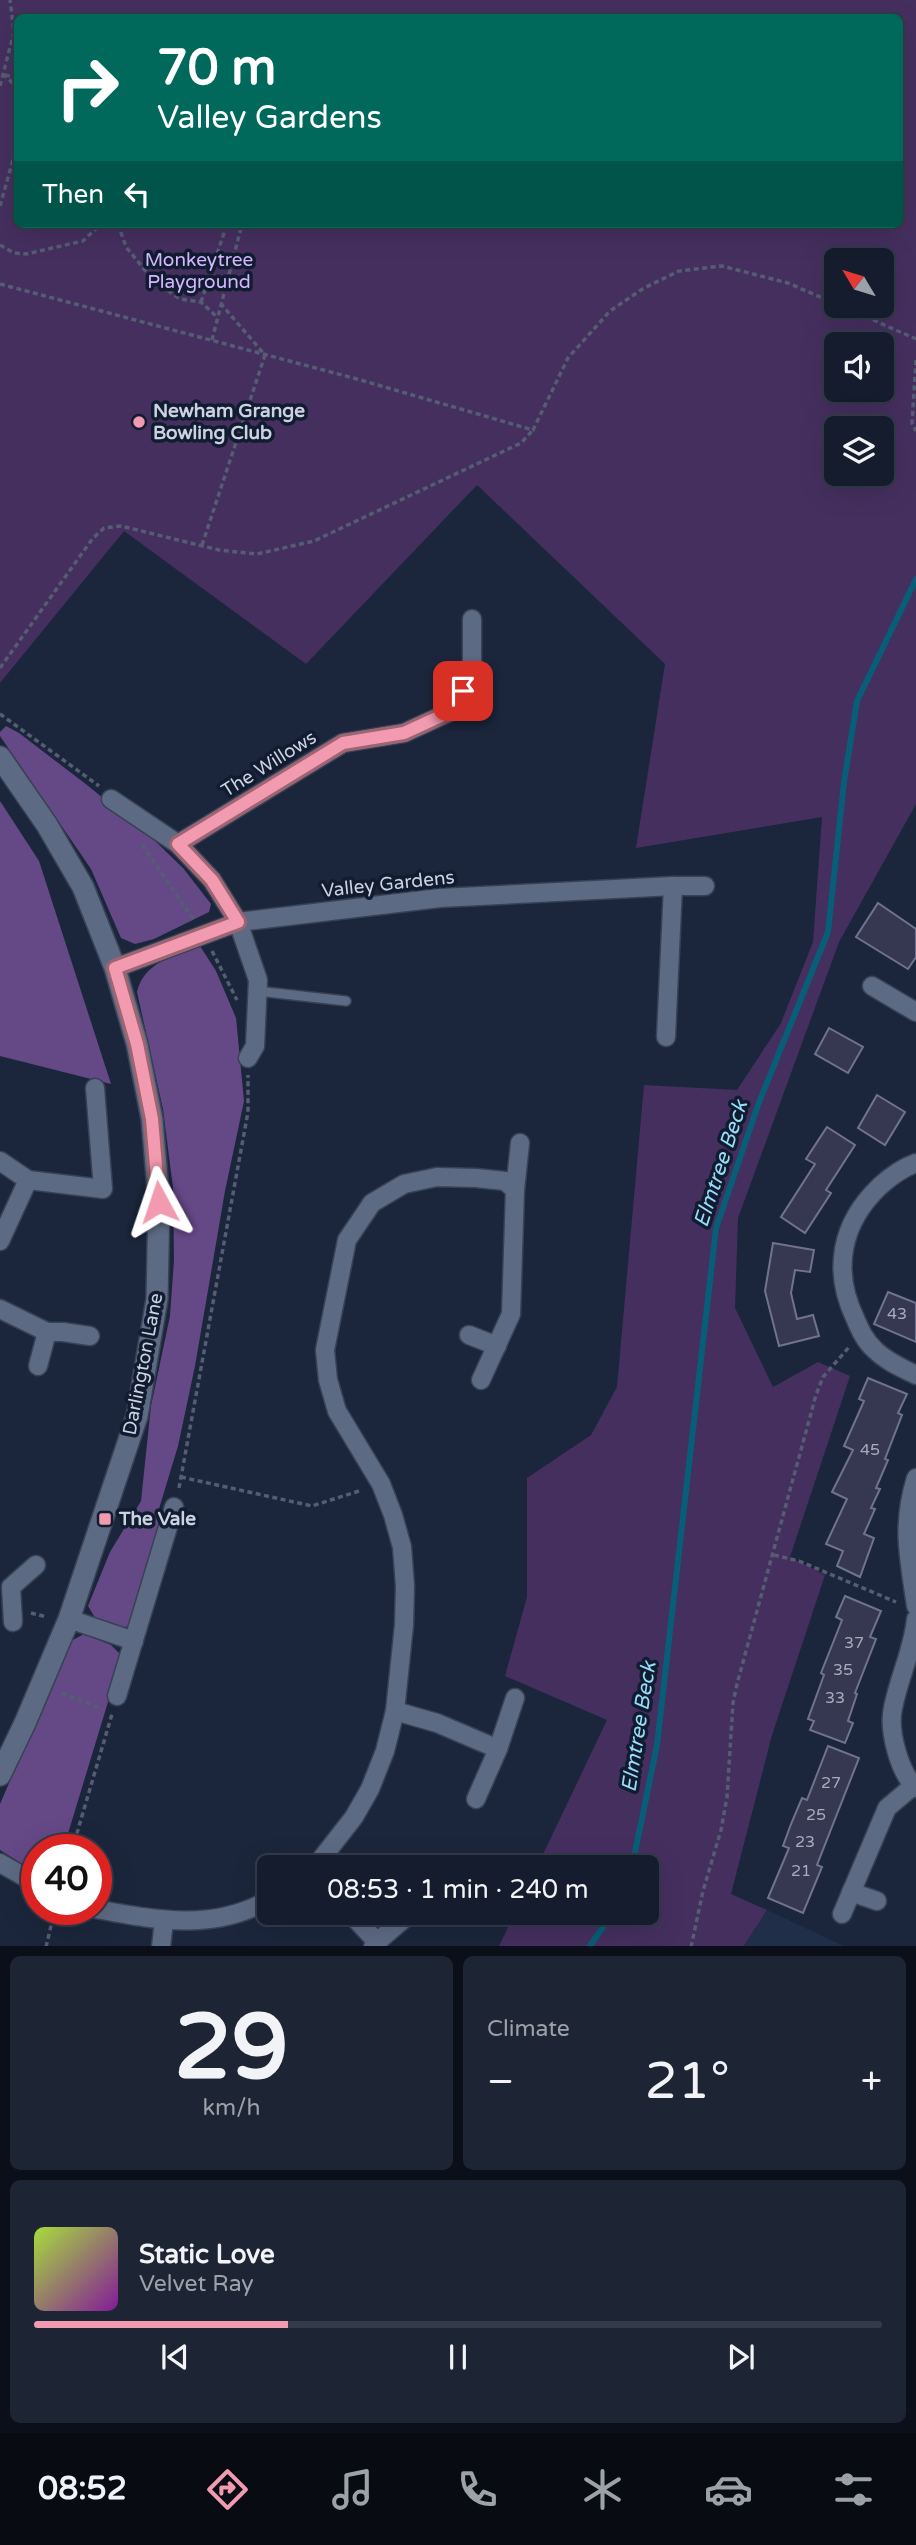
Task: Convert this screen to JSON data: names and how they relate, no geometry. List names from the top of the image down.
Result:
{
  "streets": {
    "street": ["The Willows", "Valley Gardens", "Darlington Lane"]
  },
  "crossings": [
    ["Valley Gardens", "Darlington Lane"]
  ],
  "water": ["Elmtree Beck"],
  "parks": ["Monkeytree Playground"],
  "places": {
    "other": ["Newham Grange Bowling Club"],
    "transit": ["The Vale"]
  },
  "house_numbers": [
    "43",
    "45",
    "37",
    "35",
    "33",
    "27",
    "25",
    "23",
    "21"
  ],
  "north": "top left",
  "page": {
    "turn": ["70 m", "Valley Gardens"],
    "then": "Then",
    "limit": "40",
    "trip": "08:53 · 1 min · 240 m",
    "tile": [
      ["29", "km/h"],
      "Climate"
    ],
    "heat": ["−", "21°", "+"],
    "song": ["Static Love", "Velvet Ray"],
    "tabs": "08:52"
  }
}
